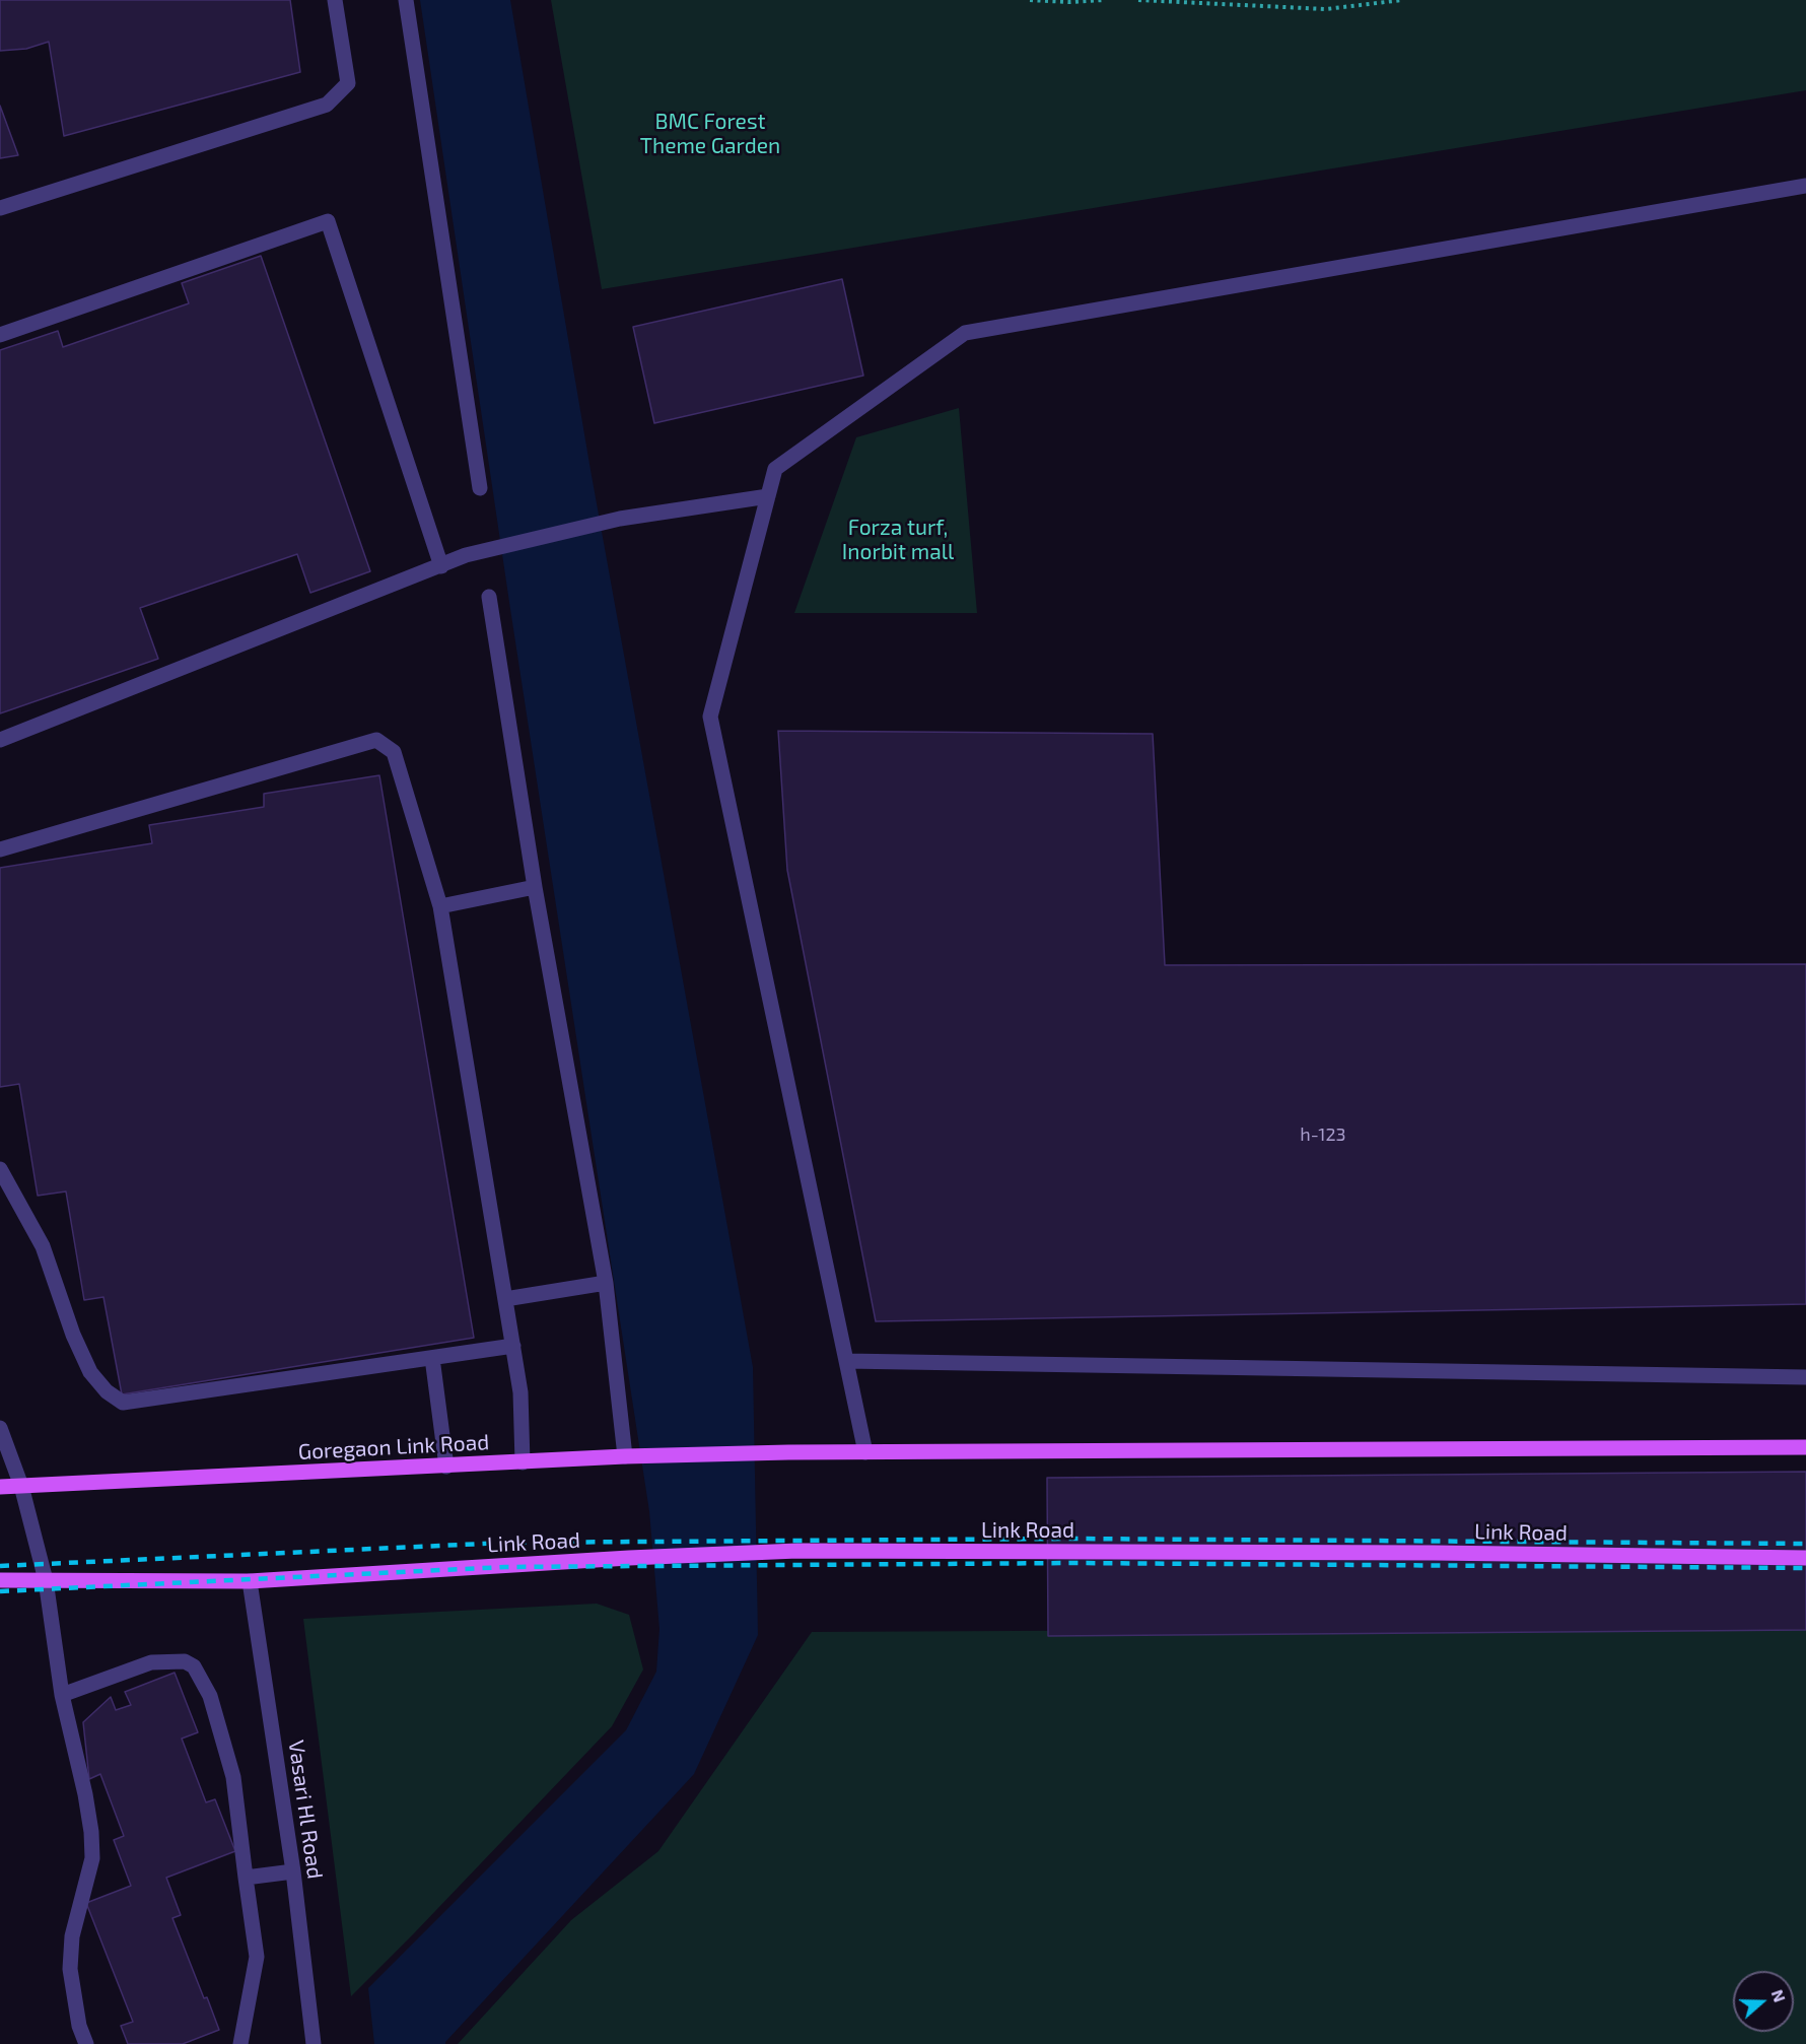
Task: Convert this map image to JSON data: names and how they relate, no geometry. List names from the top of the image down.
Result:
{
  "streets": {
    "main road": ["Goregaon Link Road", "Link Road"],
    "street": ["Vasari Hl Road"]
  },
  "crossings": [
    ["Link Road", "Vasari Hl Road"]
  ],
  "parks": ["BMC Forest Theme Garden", "Forza turf, Inorbit mall"],
  "house_numbers": ["h-123"],
  "north": "right"
}
